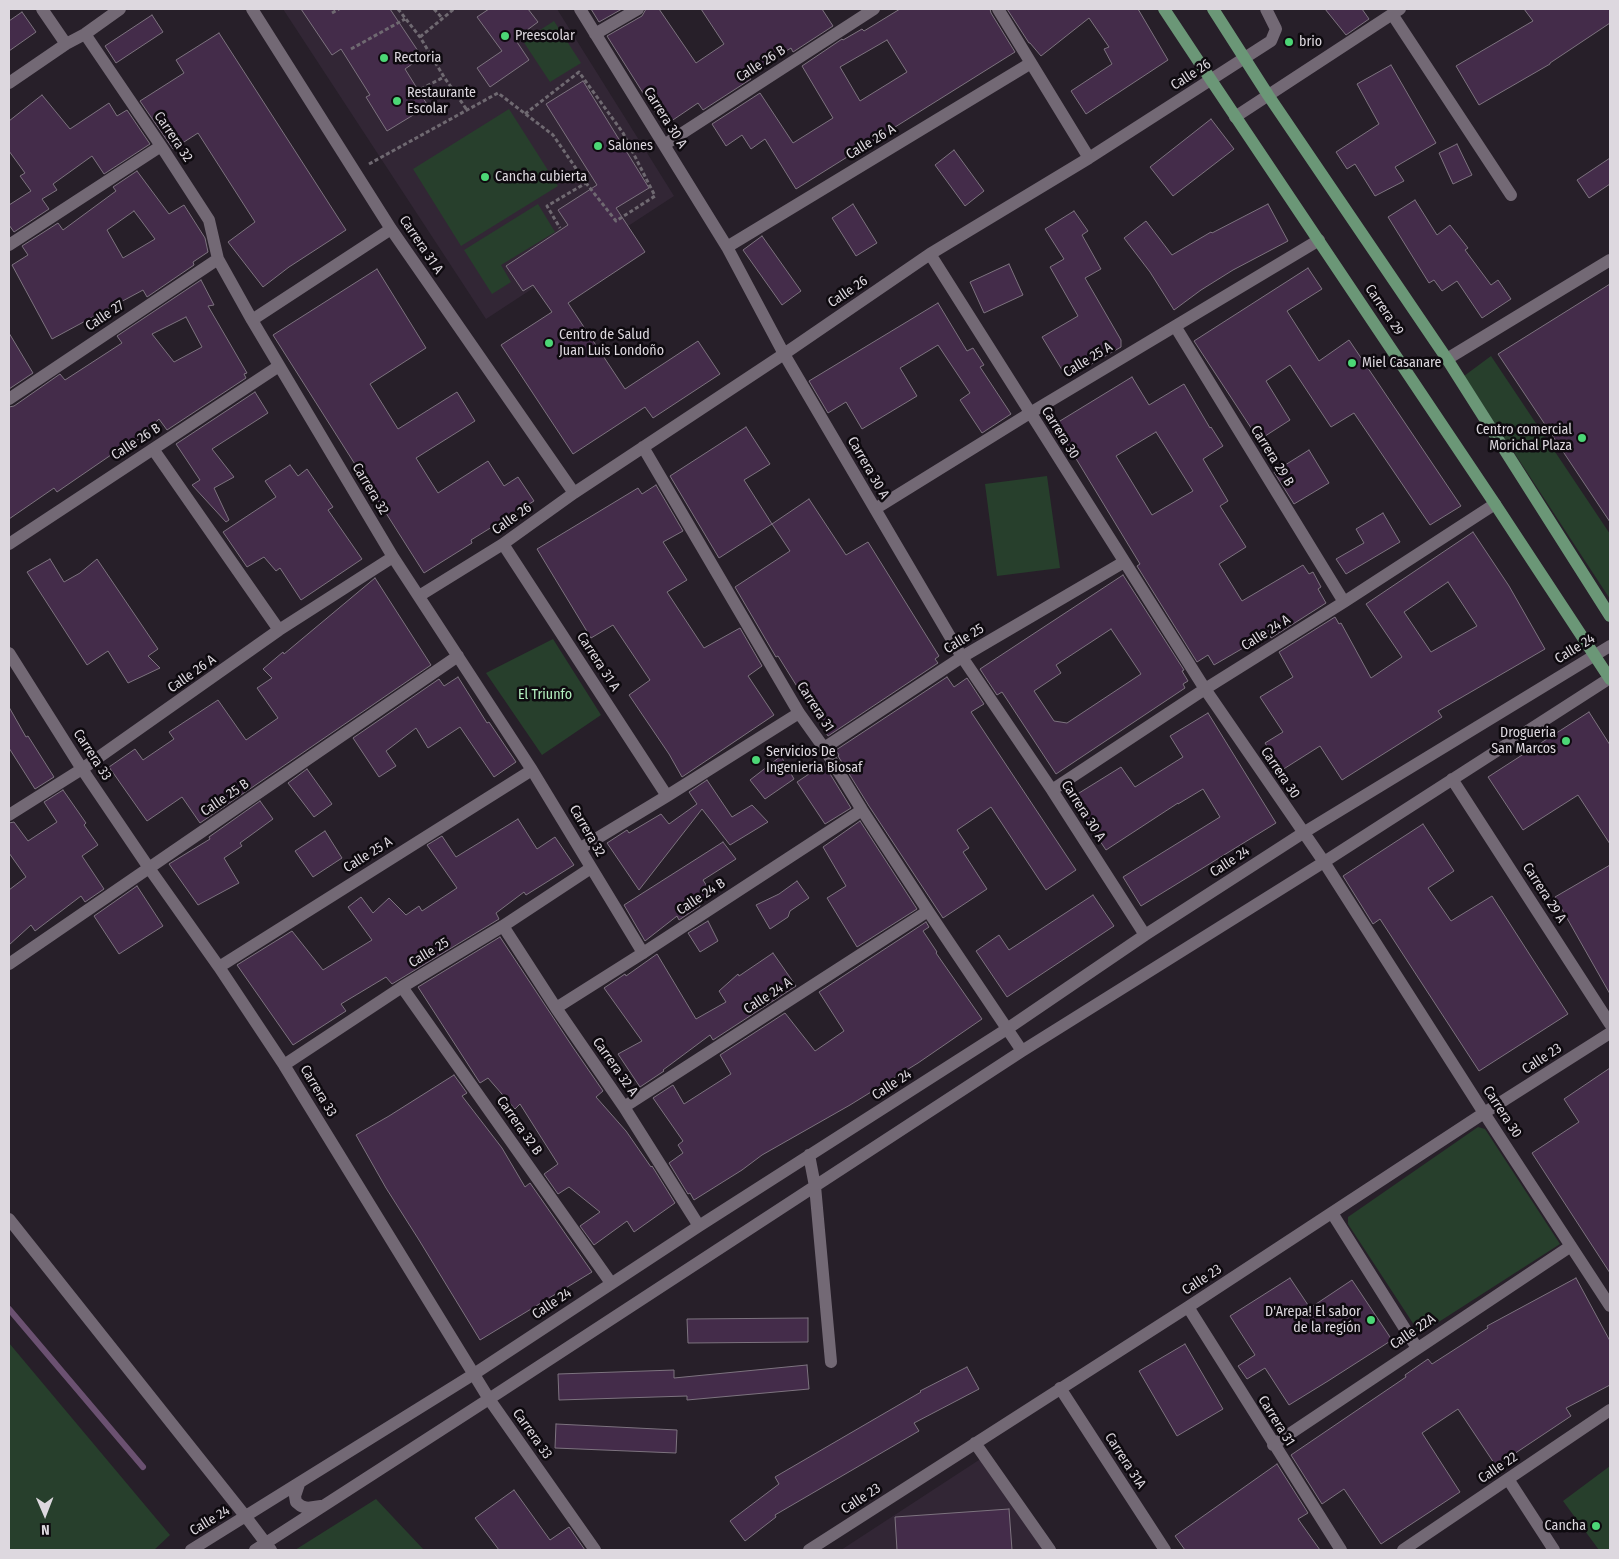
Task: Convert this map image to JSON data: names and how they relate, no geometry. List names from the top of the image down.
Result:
{
  "streets": {
    "main road": ["Carrera 29"],
    "street": [
      "Calle 26 B",
      "Calle 26",
      "Carrera 30 A",
      "Carrera 32",
      "Calle 26 A",
      "Carrera 31 A",
      "Calle 27",
      "Calle 25 A",
      "Carrera 30",
      "Carrera 29 B",
      "Calle 24 A",
      "Calle 25",
      "Calle 24",
      "Carrera 31",
      "Carrera 33",
      "Calle 25 B",
      "Carrera 29 A",
      "Calle 24 B",
      "Calle 23",
      "Carrera 32 A",
      "Carrera 32 B",
      "Calle 22A",
      "Carrera 31A",
      "Calle 22"
    ]
  },
  "crossings": [
    ["Calle 26 B", "Carrera 30 A"],
    ["Calle 26 B", "Carrera 32"],
    ["Calle 26", "Carrera 30 A"],
    ["Calle 26", "Carrera 32"],
    ["Calle 26", "Carrera 31 A"],
    ["Calle 26", "Carrera 29"],
    ["Calle 26", "Carrera 30"],
    ["Calle 26", "Carrera 31"],
    ["Carrera 30 A", "Calle 26 A"],
    ["Carrera 30 A", "Calle 25 A"],
    ["Carrera 30 A", "Calle 24 A"],
    ["Carrera 30 A", "Calle 25"],
    ["Carrera 30 A", "Calle 24"],
    ["Carrera 32", "Calle 26 A"],
    ["Carrera 32", "Calle 27"],
    ["Carrera 32", "Calle 25 A"],
    ["Carrera 32", "Calle 25"],
    ["Carrera 32", "Calle 25 B"],
    ["Carrera 32", "Calle 24 B"],
    ["Calle 26 A", "Carrera 33"],
    ["Carrera 29", "Calle 25 A"],
    ["Carrera 29", "Calle 24 A"],
    ["Carrera 29", "Calle 24"],
    ["Calle 25 A", "Carrera 30"],
    ["Calle 25 A", "Carrera 29 B"],
    ["Calle 25 A", "Carrera 33"],
    ["Carrera 30", "Calle 24 A"],
    ["Carrera 30", "Calle 25"],
    ["Carrera 30", "Calle 24"],
    ["Carrera 30", "Calle 23"],
    ["Carrera 30", "Calle 22A"],
    ["Carrera 29 B", "Calle 24 A"],
    ["Calle 24 A", "Carrera 31"],
    ["Calle 24 A", "Carrera 32 A"],
    ["Calle 25", "Carrera 31"],
    ["Calle 25", "Carrera 33"],
    ["Calle 25", "Carrera 32 A"],
    ["Calle 25", "Carrera 32 B"],
    ["Calle 24", "Carrera 31"],
    ["Calle 24", "Carrera 33"],
    ["Calle 24", "Carrera 32 A"],
    ["Calle 24", "Carrera 32 B"],
    ["Carrera 31", "Calle 24 B"],
    ["Carrera 31", "Calle 23"],
    ["Carrera 31", "Calle 22A"],
    ["Carrera 33", "Calle 25 B"],
    ["Calle 24 B", "Carrera 32 A"],
    ["Calle 23", "Carrera 31A"]
  ],
  "parks": ["El Triunfo"],
  "places": [
    "Preescolar",
    "brio",
    "Rectoria",
    "Restaurante Escolar",
    "Salones",
    "Cancha cubierta",
    "Centro de Salud Juan Luis Londoño",
    "Miel Casanare",
    "Centro comercial Morichal Plaza",
    "Drogueria San Marcos",
    "Servicios De Ingenieria Biosaf",
    "D'Arepa! El sabor de la región",
    "Cancha"
  ],
  "north": "bottom"
}
